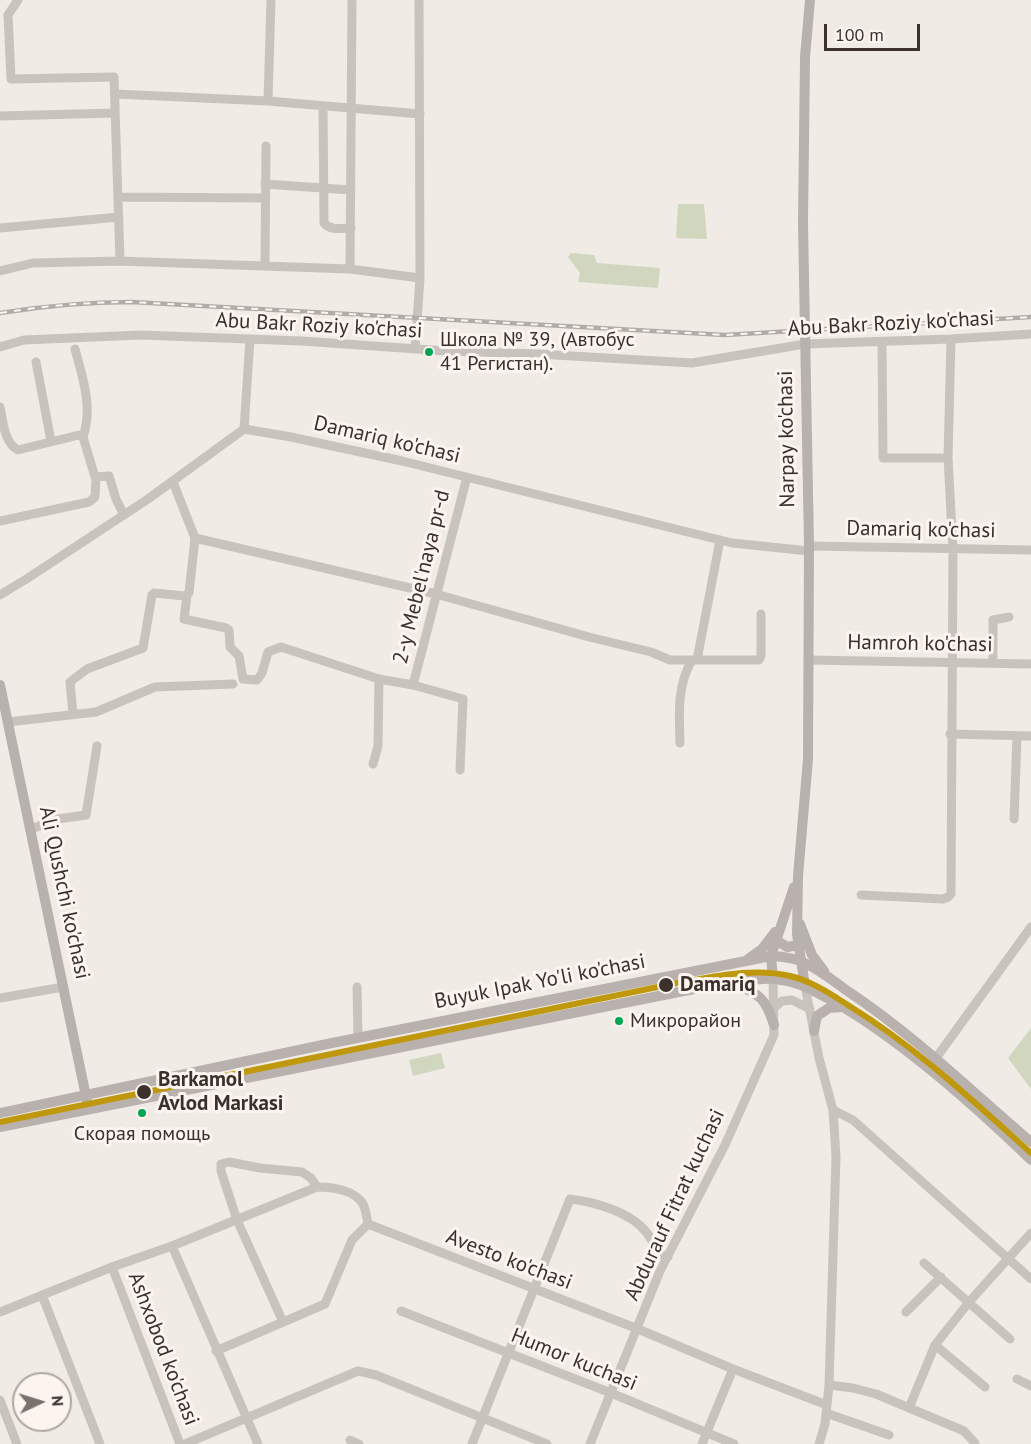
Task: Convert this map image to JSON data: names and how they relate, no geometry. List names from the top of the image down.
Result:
{
  "streets": {
    "main road": ["Narpay ko'chasi", "Ali Qushchi ko'chasi", "Buyuk Ipak Yo'li ko'chasi"],
    "street": [
      "Abu Bakr Roziy ko'chasi",
      "Damariq ko'chasi",
      "2-y Mebel'naya pr-d",
      "Hamroh ko'chasi",
      "Abdurauf Fitrat kuchasi",
      "Avesto ko'chasi",
      "Ashxobod ko'chasi",
      "Humor kuchasi"
    ]
  },
  "crossings": [
    ["Abu Bakr Roziy ko'chasi", "Narpay ko'chasi"],
    ["Narpay ko'chasi", "Damariq ko'chasi"],
    ["Narpay ko'chasi", "Hamroh ko'chasi"],
    ["Narpay ko'chasi", "Buyuk Ipak Yo'li ko'chasi"],
    ["Narpay ko'chasi", "Abdurauf Fitrat kuchasi"],
    ["Damariq ko'chasi", "2-y Mebel'naya pr-d"],
    ["Ali Qushchi ko'chasi", "Buyuk Ipak Yo'li ko'chasi"],
    ["Buyuk Ipak Yo'li ko'chasi", "Abdurauf Fitrat kuchasi"],
    ["Abdurauf Fitrat kuchasi", "Avesto ko'chasi"],
    ["Abdurauf Fitrat kuchasi", "Humor kuchasi"]
  ],
  "places": [
    "Школа № 39, (Автобус 41 Регистан).",
    "Damariq",
    "Микрорайон",
    "Barkamol Avlod Markasi",
    "Скорая помощь"
  ],
  "scale_bar": "100 m",
  "north": "right"
}
